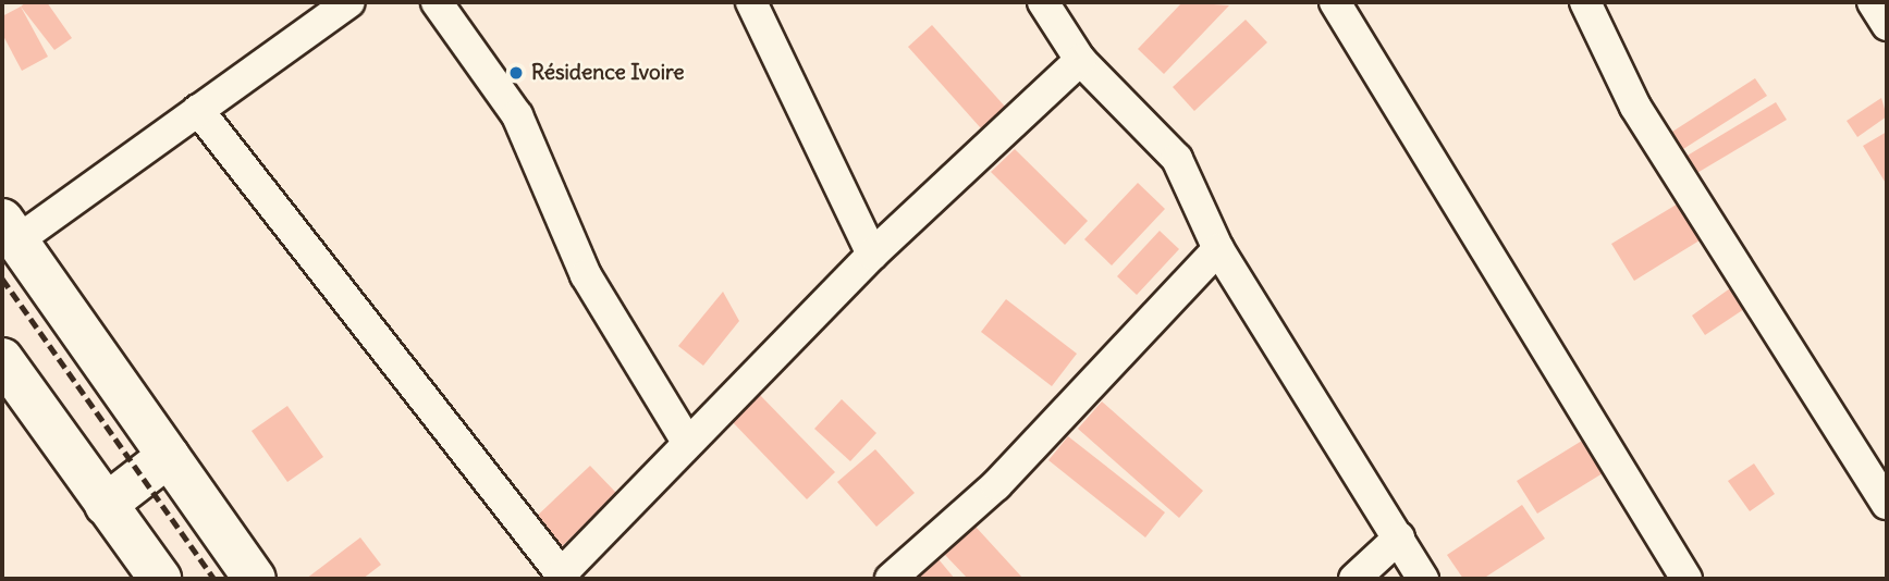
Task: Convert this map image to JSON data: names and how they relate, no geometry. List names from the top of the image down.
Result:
{
  "places": ["Résidence Ivoire"]
}
